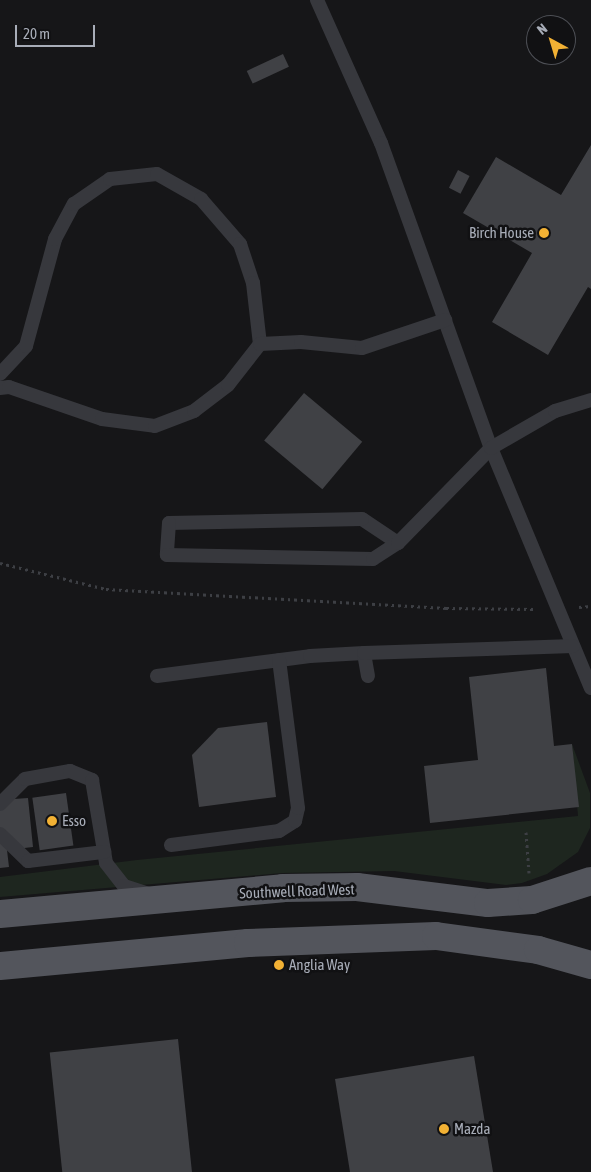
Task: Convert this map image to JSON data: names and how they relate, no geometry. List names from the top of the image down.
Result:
{
  "streets": {
    "main road": ["Southwell Road West"]
  },
  "places": [
    "Birch House",
    "Esso",
    "Anglia Way",
    "Mazda"
  ],
  "scale_bar": "20 m",
  "north": "top left"
}
